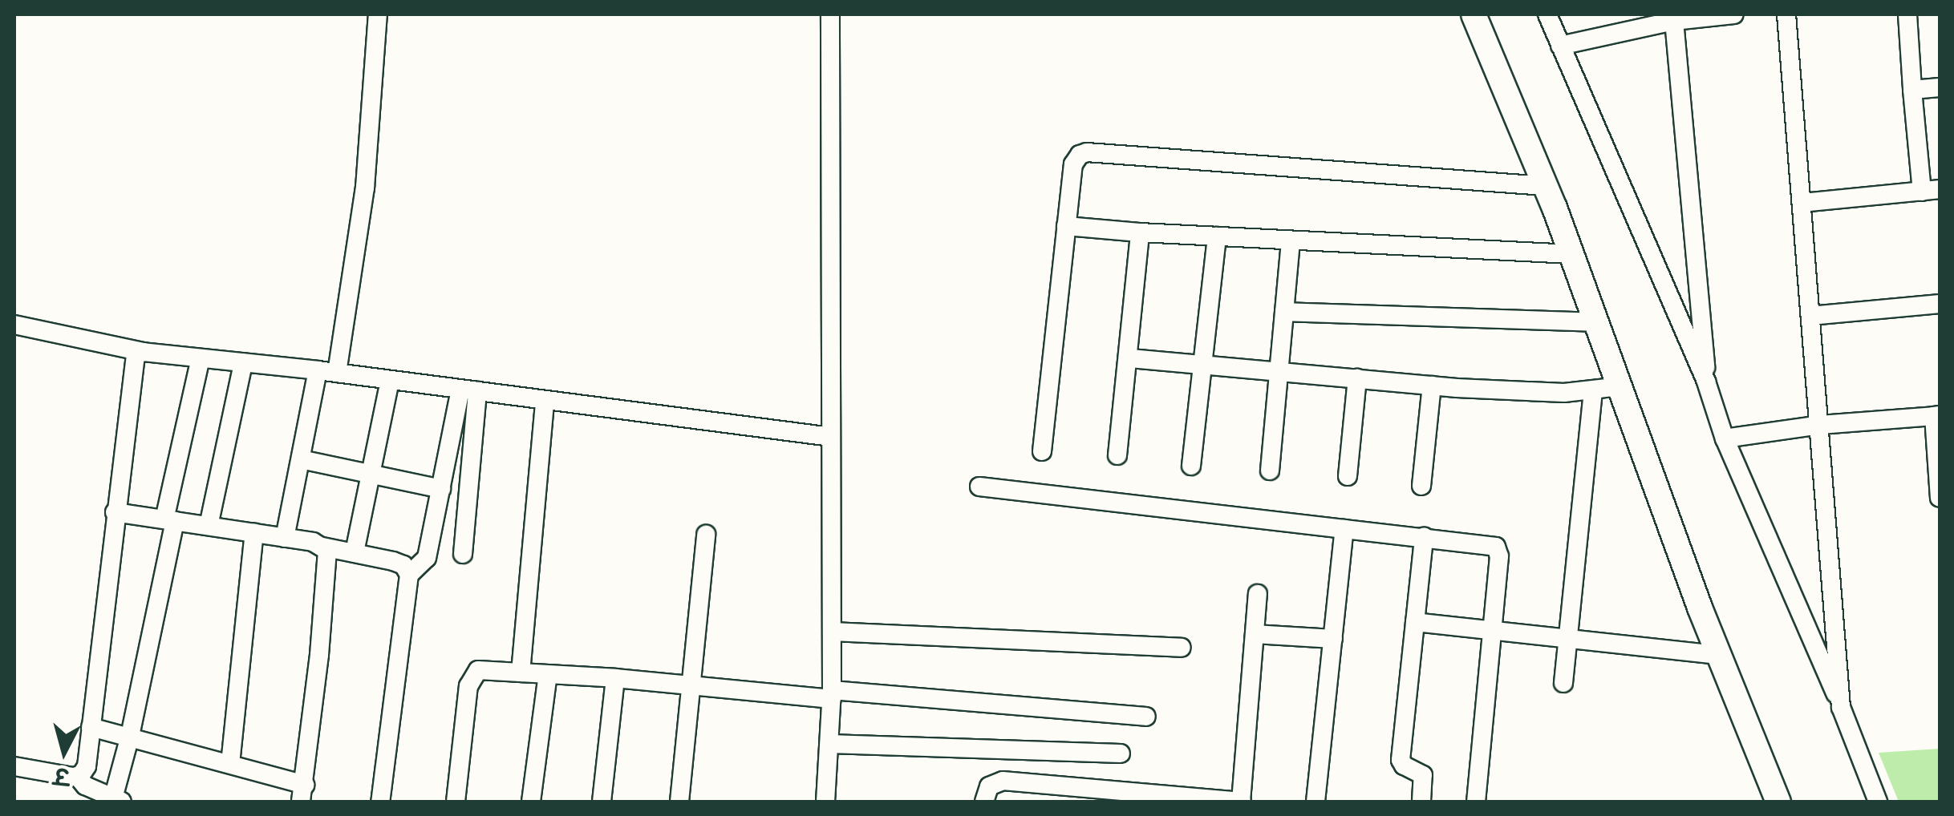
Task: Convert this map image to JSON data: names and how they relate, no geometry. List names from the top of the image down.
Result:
{
  "north": "bottom"
}
